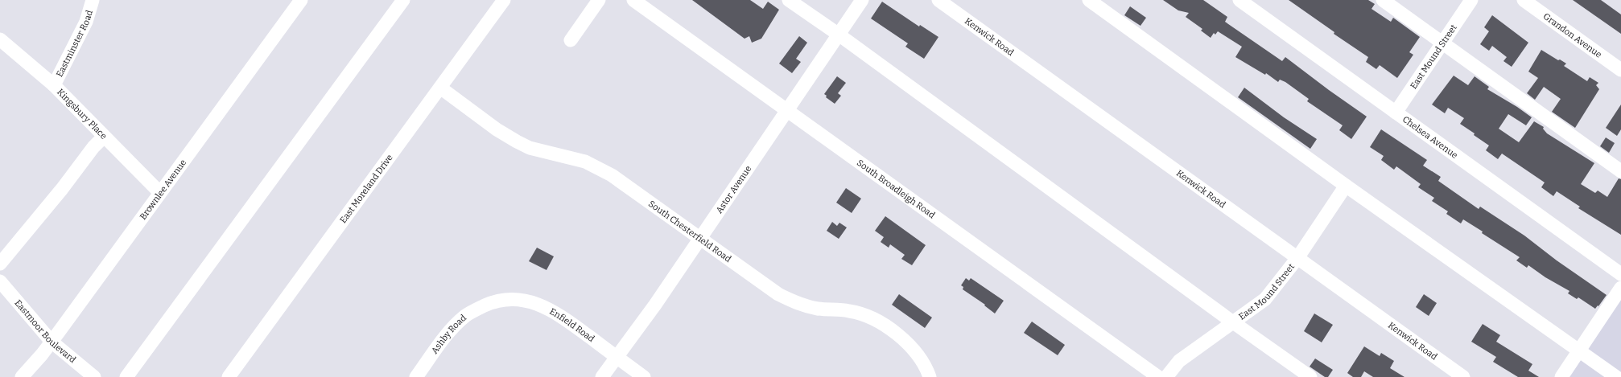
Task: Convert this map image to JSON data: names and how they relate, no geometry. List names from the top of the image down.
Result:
{
  "streets": {
    "street": [
      "Grandon Avenue",
      "Kenwick Road",
      "Eastminster Road",
      "East Mound Street",
      "Kingsbury Place",
      "Chelsea Avenue",
      "East Moreland Drive",
      "South Broadleigh Road",
      "Brownlee Avenue",
      "Astor Avenue",
      "South Chesterfield Road",
      "Enfield Road",
      "Eastmoor Boulevard",
      "Ashby Road"
    ]
  },
  "crossings": [
    ["Kenwick Road", "East Mound Street"],
    ["Eastminster Road", "Kingsbury Place"],
    ["East Mound Street", "Chelsea Avenue"],
    ["Kingsbury Place", "Brownlee Avenue"],
    ["East Moreland Drive", "South Chesterfield Road"],
    ["South Broadleigh Road", "Astor Avenue"],
    ["Brownlee Avenue", "Eastmoor Boulevard"],
    ["Astor Avenue", "South Chesterfield Road"],
    ["Astor Avenue", "Enfield Road"],
    ["Enfield Road", "Ashby Road"]
  ]
}
